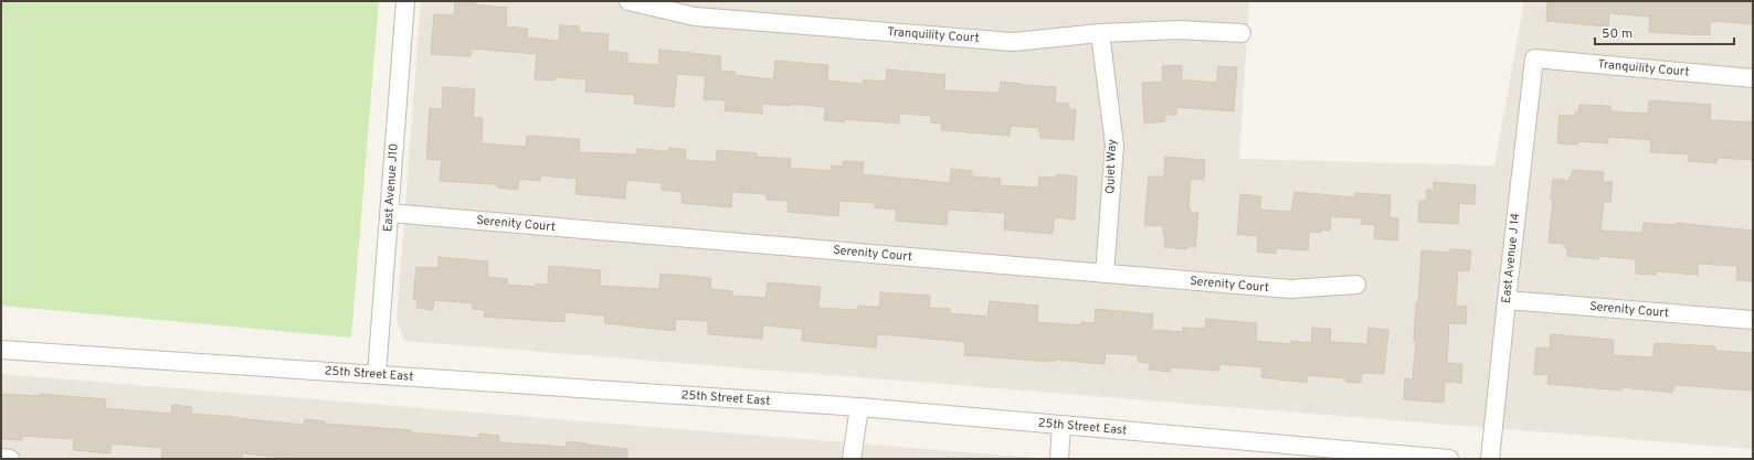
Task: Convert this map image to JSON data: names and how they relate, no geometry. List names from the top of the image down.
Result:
{
  "streets": {
    "street": [
      "Tranquility Court",
      "Quiet Way",
      "East Avenue J10",
      "Serenity Court",
      "East Avenue J 14",
      "25th Street East"
    ]
  },
  "crossings": [
    ["Tranquility Court", "Quiet Way"],
    ["Tranquility Court", "East Avenue J 14"],
    ["Quiet Way", "Serenity Court"],
    ["East Avenue J10", "Serenity Court"],
    ["East Avenue J10", "25th Street East"],
    ["Serenity Court", "East Avenue J 14"]
  ],
  "scale_bar": "50 m"
}
